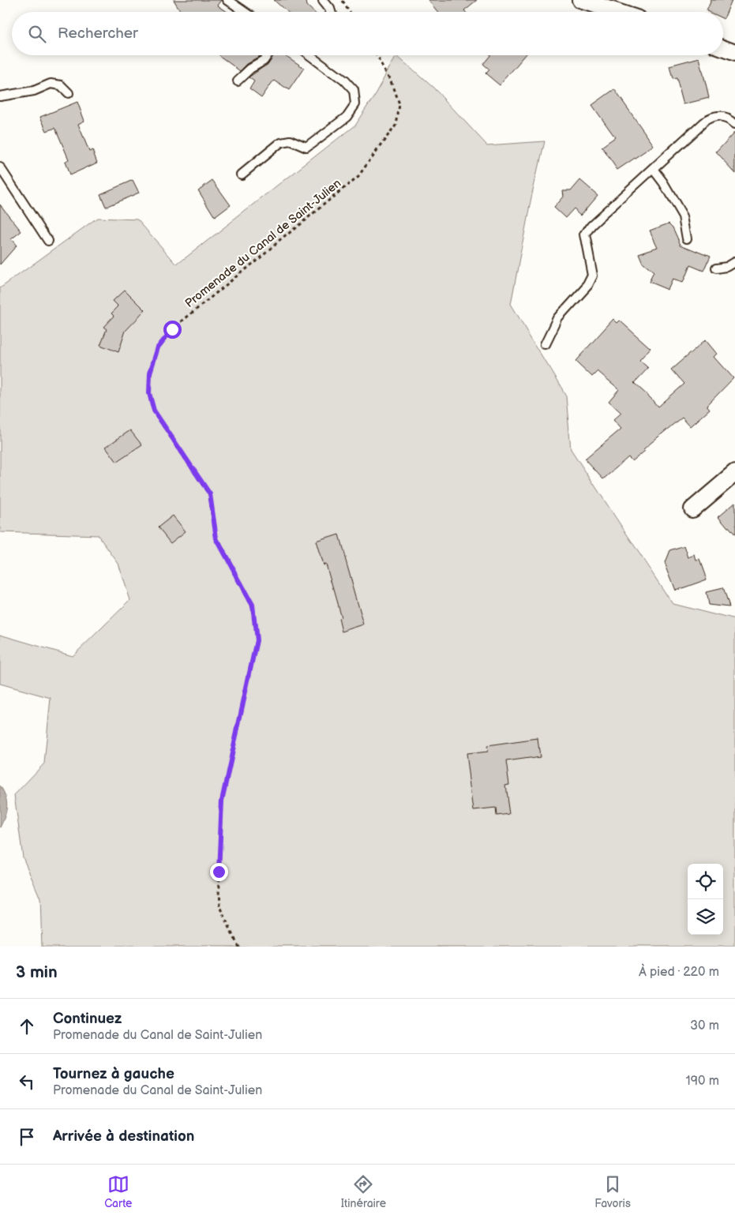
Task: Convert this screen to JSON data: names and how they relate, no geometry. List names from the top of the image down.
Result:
{
  "streets": {
    "path": ["Promenade du Canal de Saint-Julien"]
  },
  "page": {
    "search": "Rechercher",
    "heading": ["3 min", "À pied · 220 m"],
    "list": [
      ["Continuez", "Promenade du Canal de Saint-Julien", "30 m"],
      ["Tournez à gauche", "Promenade du Canal de Saint-Julien", "190 m"],
      "Arrivée à destination"
    ],
    "nav": ["Carte", "Itinéraire", "Favoris"]
  }
}
